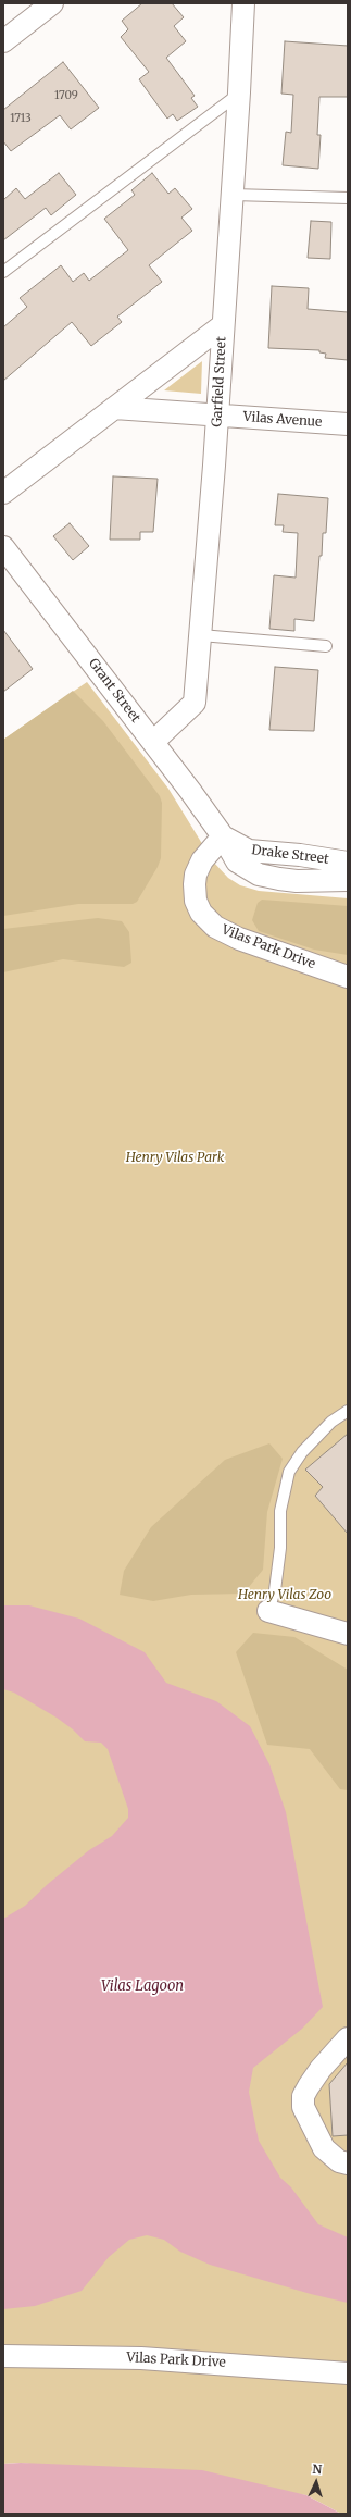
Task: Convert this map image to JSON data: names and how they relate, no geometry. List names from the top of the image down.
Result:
{
  "streets": {
    "street": [
      "Garfield Street",
      "Vilas Avenue",
      "Grant Street",
      "Drake Street",
      "Vilas Park Drive"
    ]
  },
  "crossings": [
    ["Garfield Street", "Vilas Avenue"],
    ["Garfield Street", "Grant Street"],
    ["Grant Street", "Drake Street"],
    ["Grant Street", "Vilas Park Drive"],
    ["Drake Street", "Vilas Park Drive"]
  ],
  "water": ["Vilas Lagoon"],
  "parks": ["Henry Vilas Park", "Henry Vilas Zoo"],
  "house_numbers": ["1709", "1713"],
  "north": "top"
}
